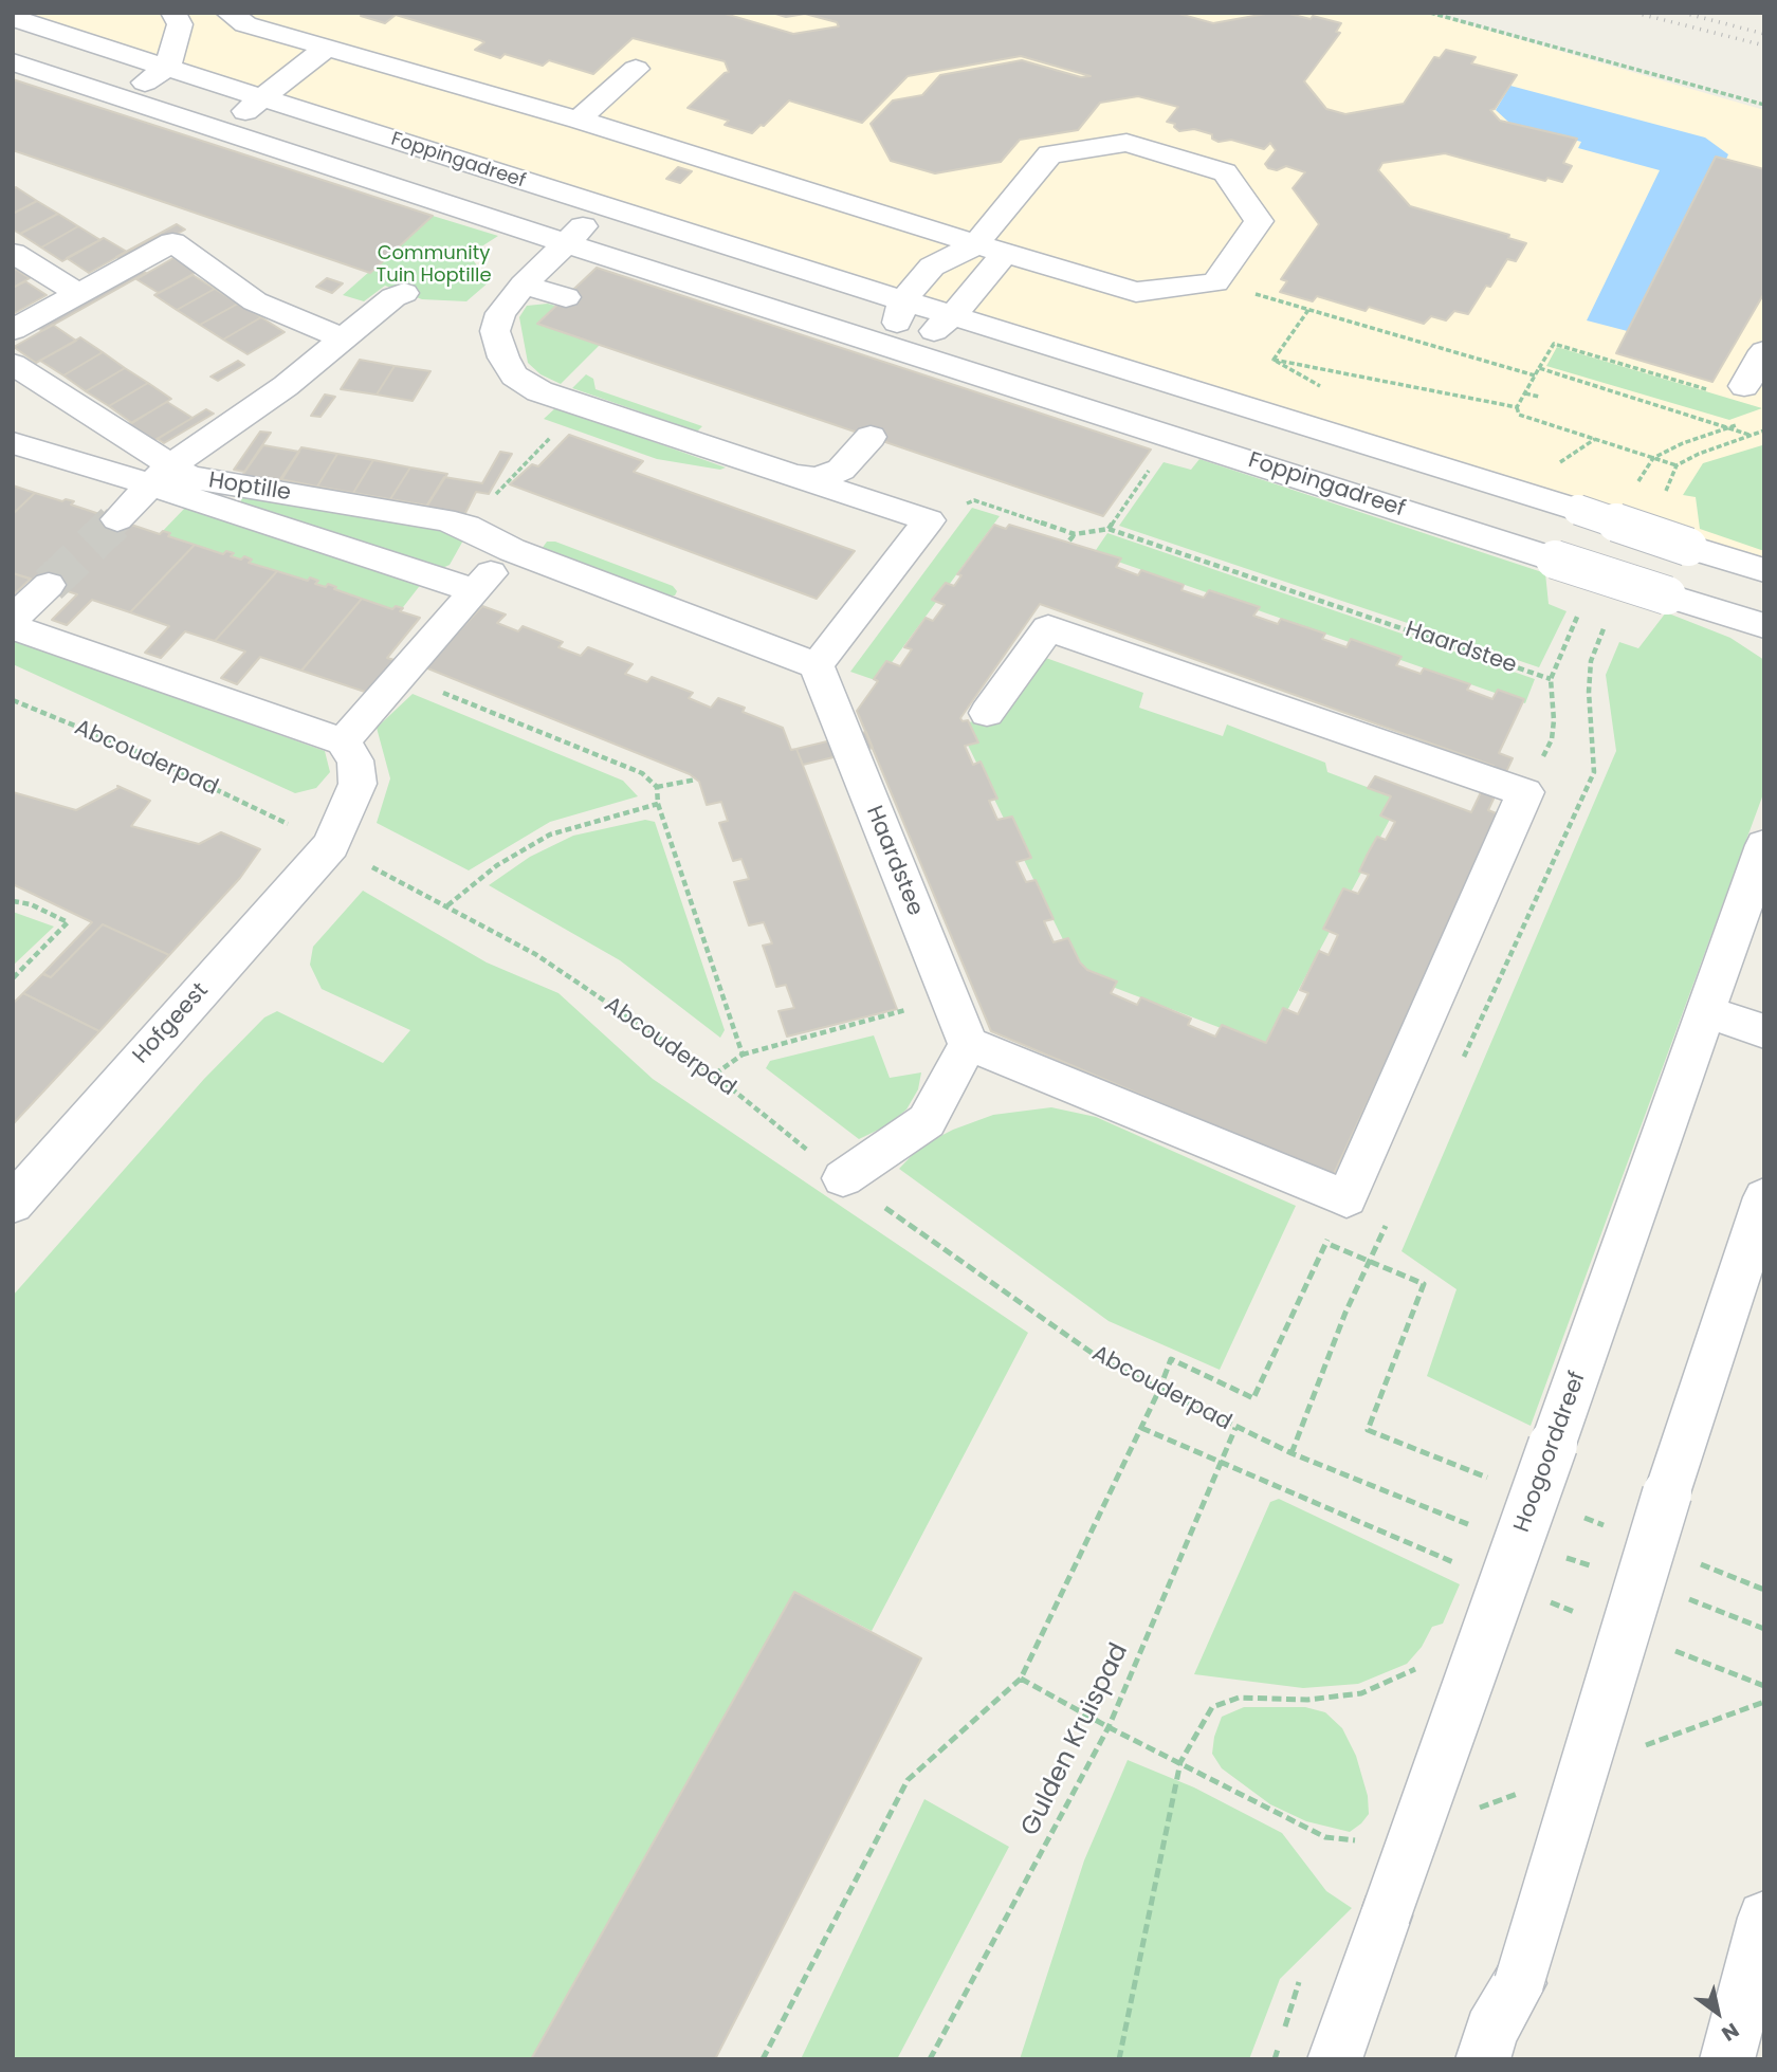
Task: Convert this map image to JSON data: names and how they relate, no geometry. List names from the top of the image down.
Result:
{
  "streets": {
    "street": [
      "Foppingadreef",
      "Hoptille",
      "Haardstee",
      "Hofgeest",
      "Hoogoorddreef"
    ],
    "path": ["Abcouderpad", "Gulden Kruispad"]
  },
  "crossings": [
    ["Hoptille", "Haardstee"],
    ["Abcouderpad", "Hofgeest"],
    ["Abcouderpad", "Gulden Kruispad"]
  ],
  "parks": ["Community Tuin Hoptille"],
  "north": "bottom right"
}
